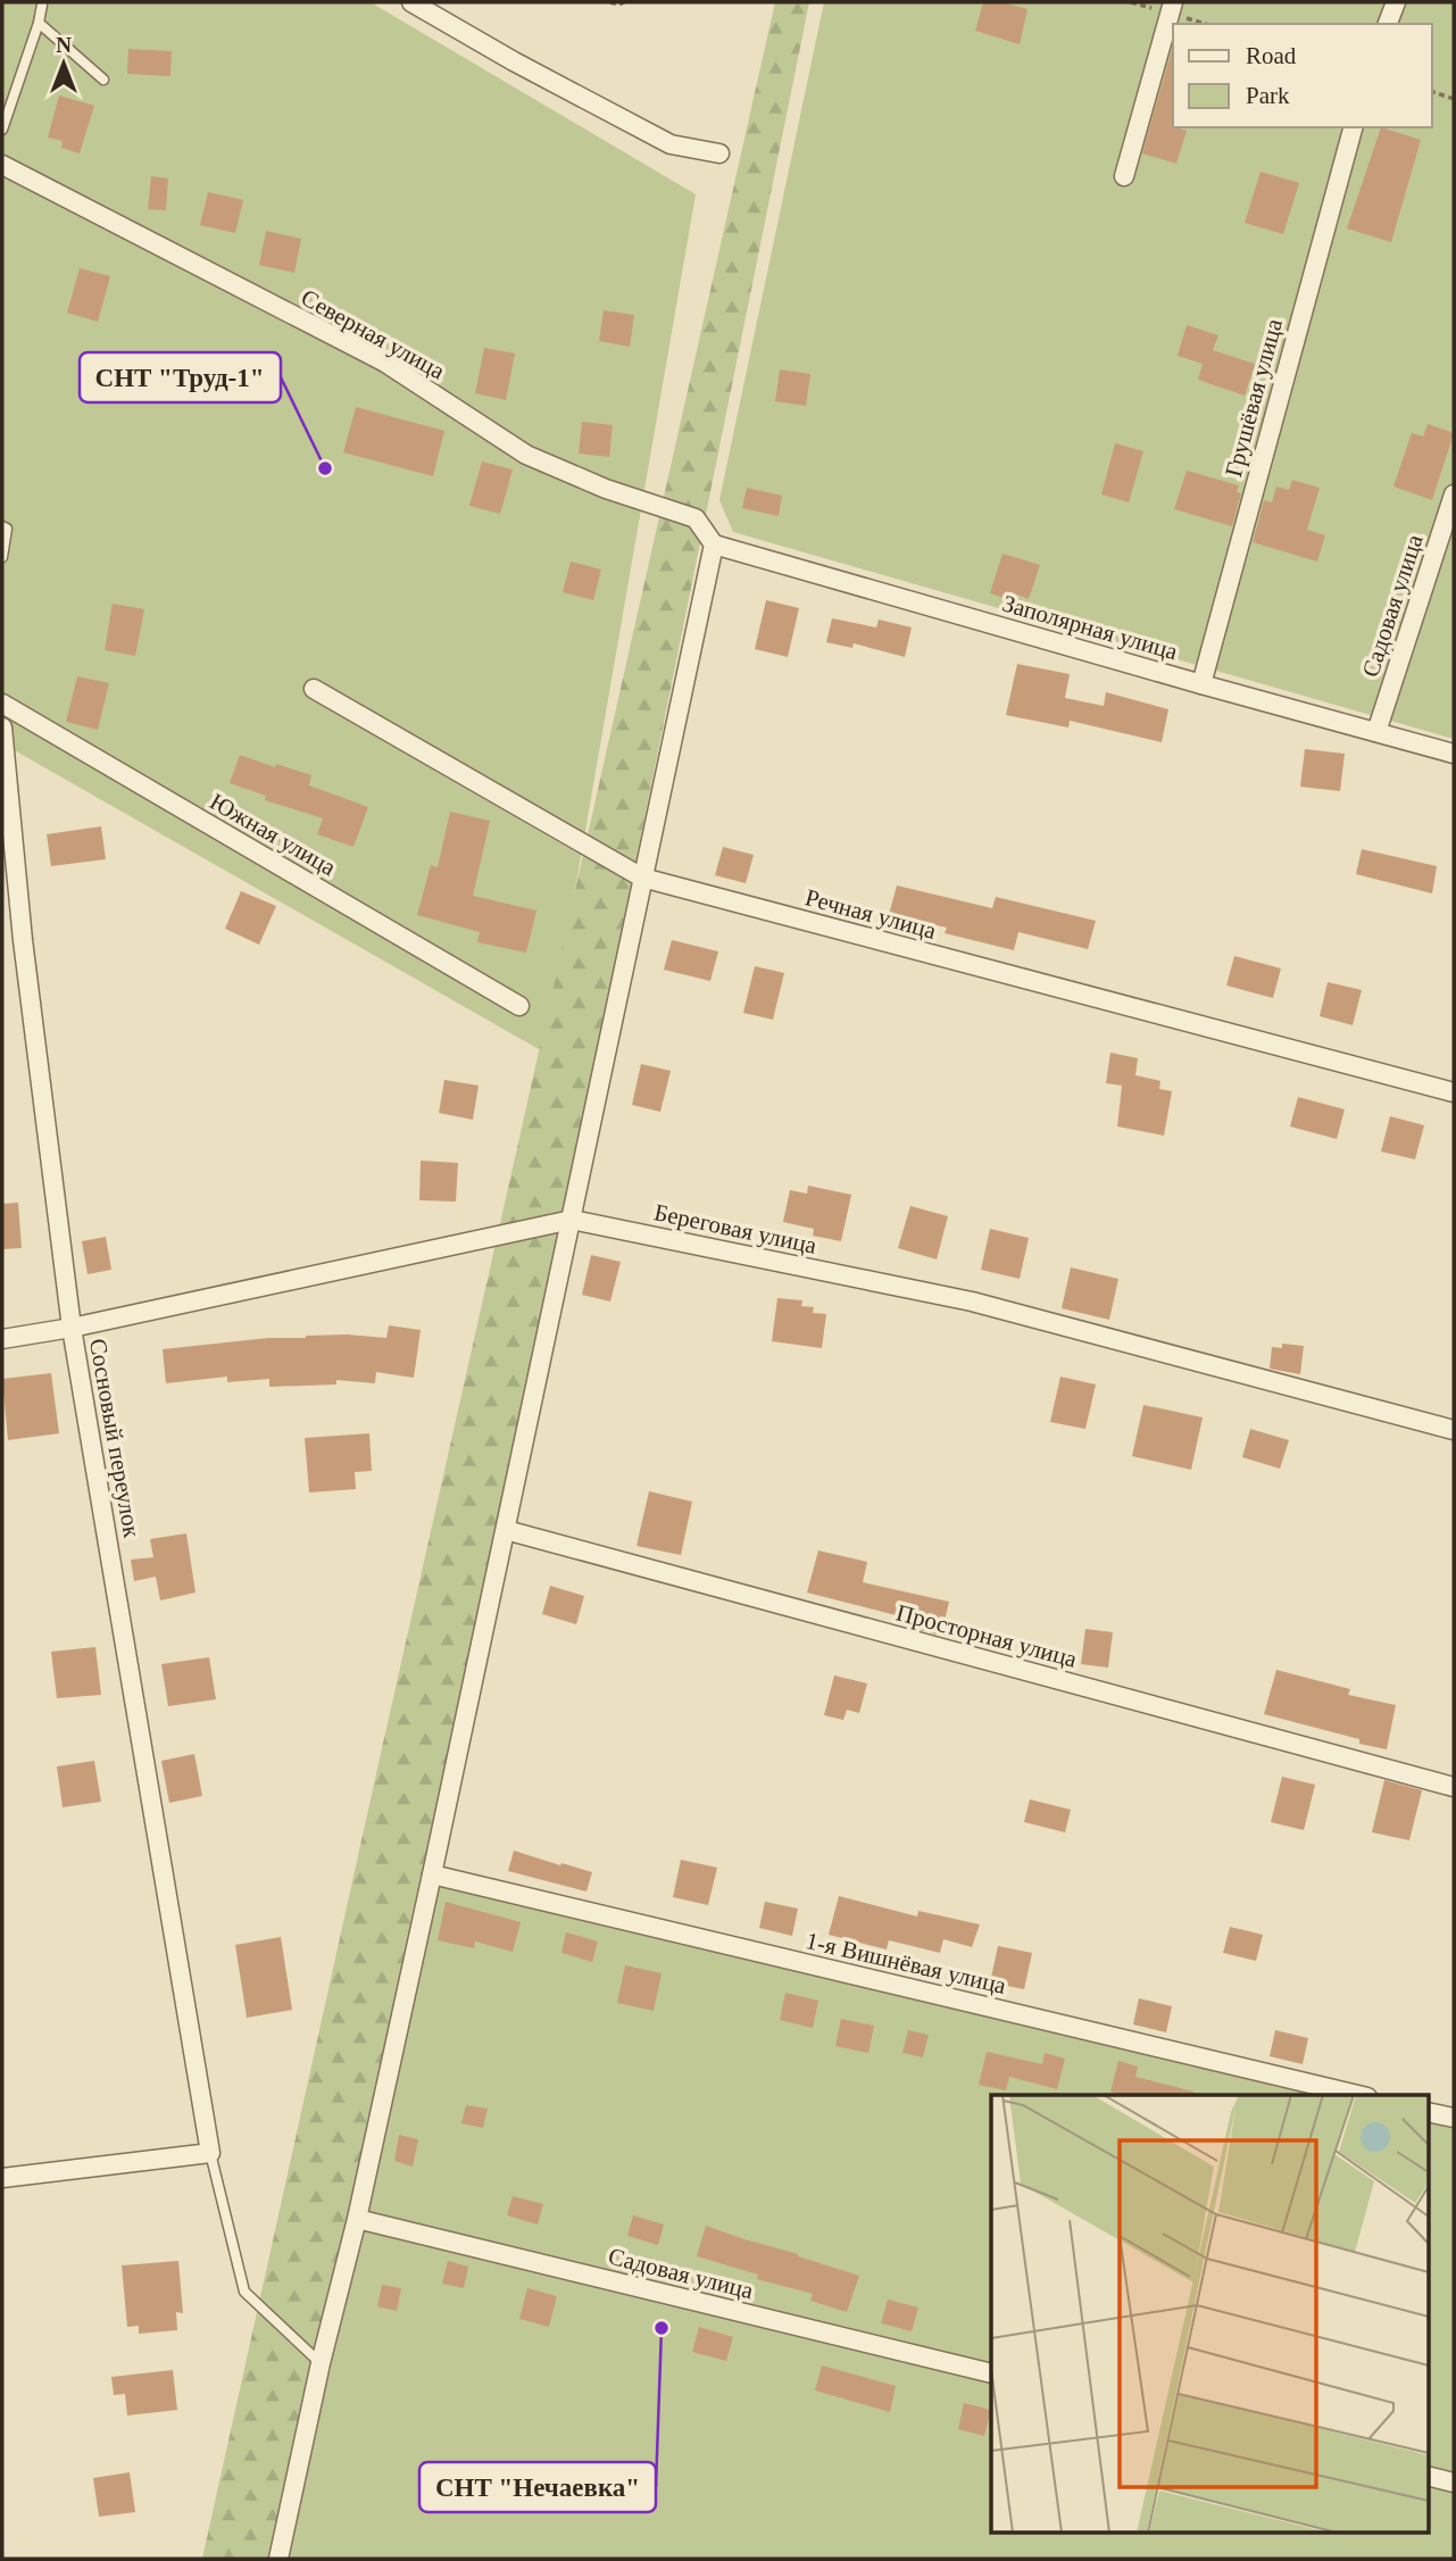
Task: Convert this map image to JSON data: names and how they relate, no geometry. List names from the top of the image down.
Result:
{
  "streets": {
    "street": [
      "Северная улица",
      "Грушёвая улица",
      "Садовая улица",
      "Заполярная улица",
      "Южная улица",
      "Речная улица",
      "Береговая улица",
      "Сосновый переулок",
      "Просторная улица",
      "1-я Вишнёвая улица"
    ]
  },
  "crossings": [
    ["Северная улица", "Заполярная улица"],
    ["Грушёвая улица", "Заполярная улица"],
    ["Садовая улица", "Заполярная улица"],
    ["Береговая улица", "Сосновый переулок"]
  ],
  "places": ["СНТ \"Труд-1\"", "СНТ \"Нечаевка\""],
  "legend": ["Road", "Park"],
  "north": "top"
}
